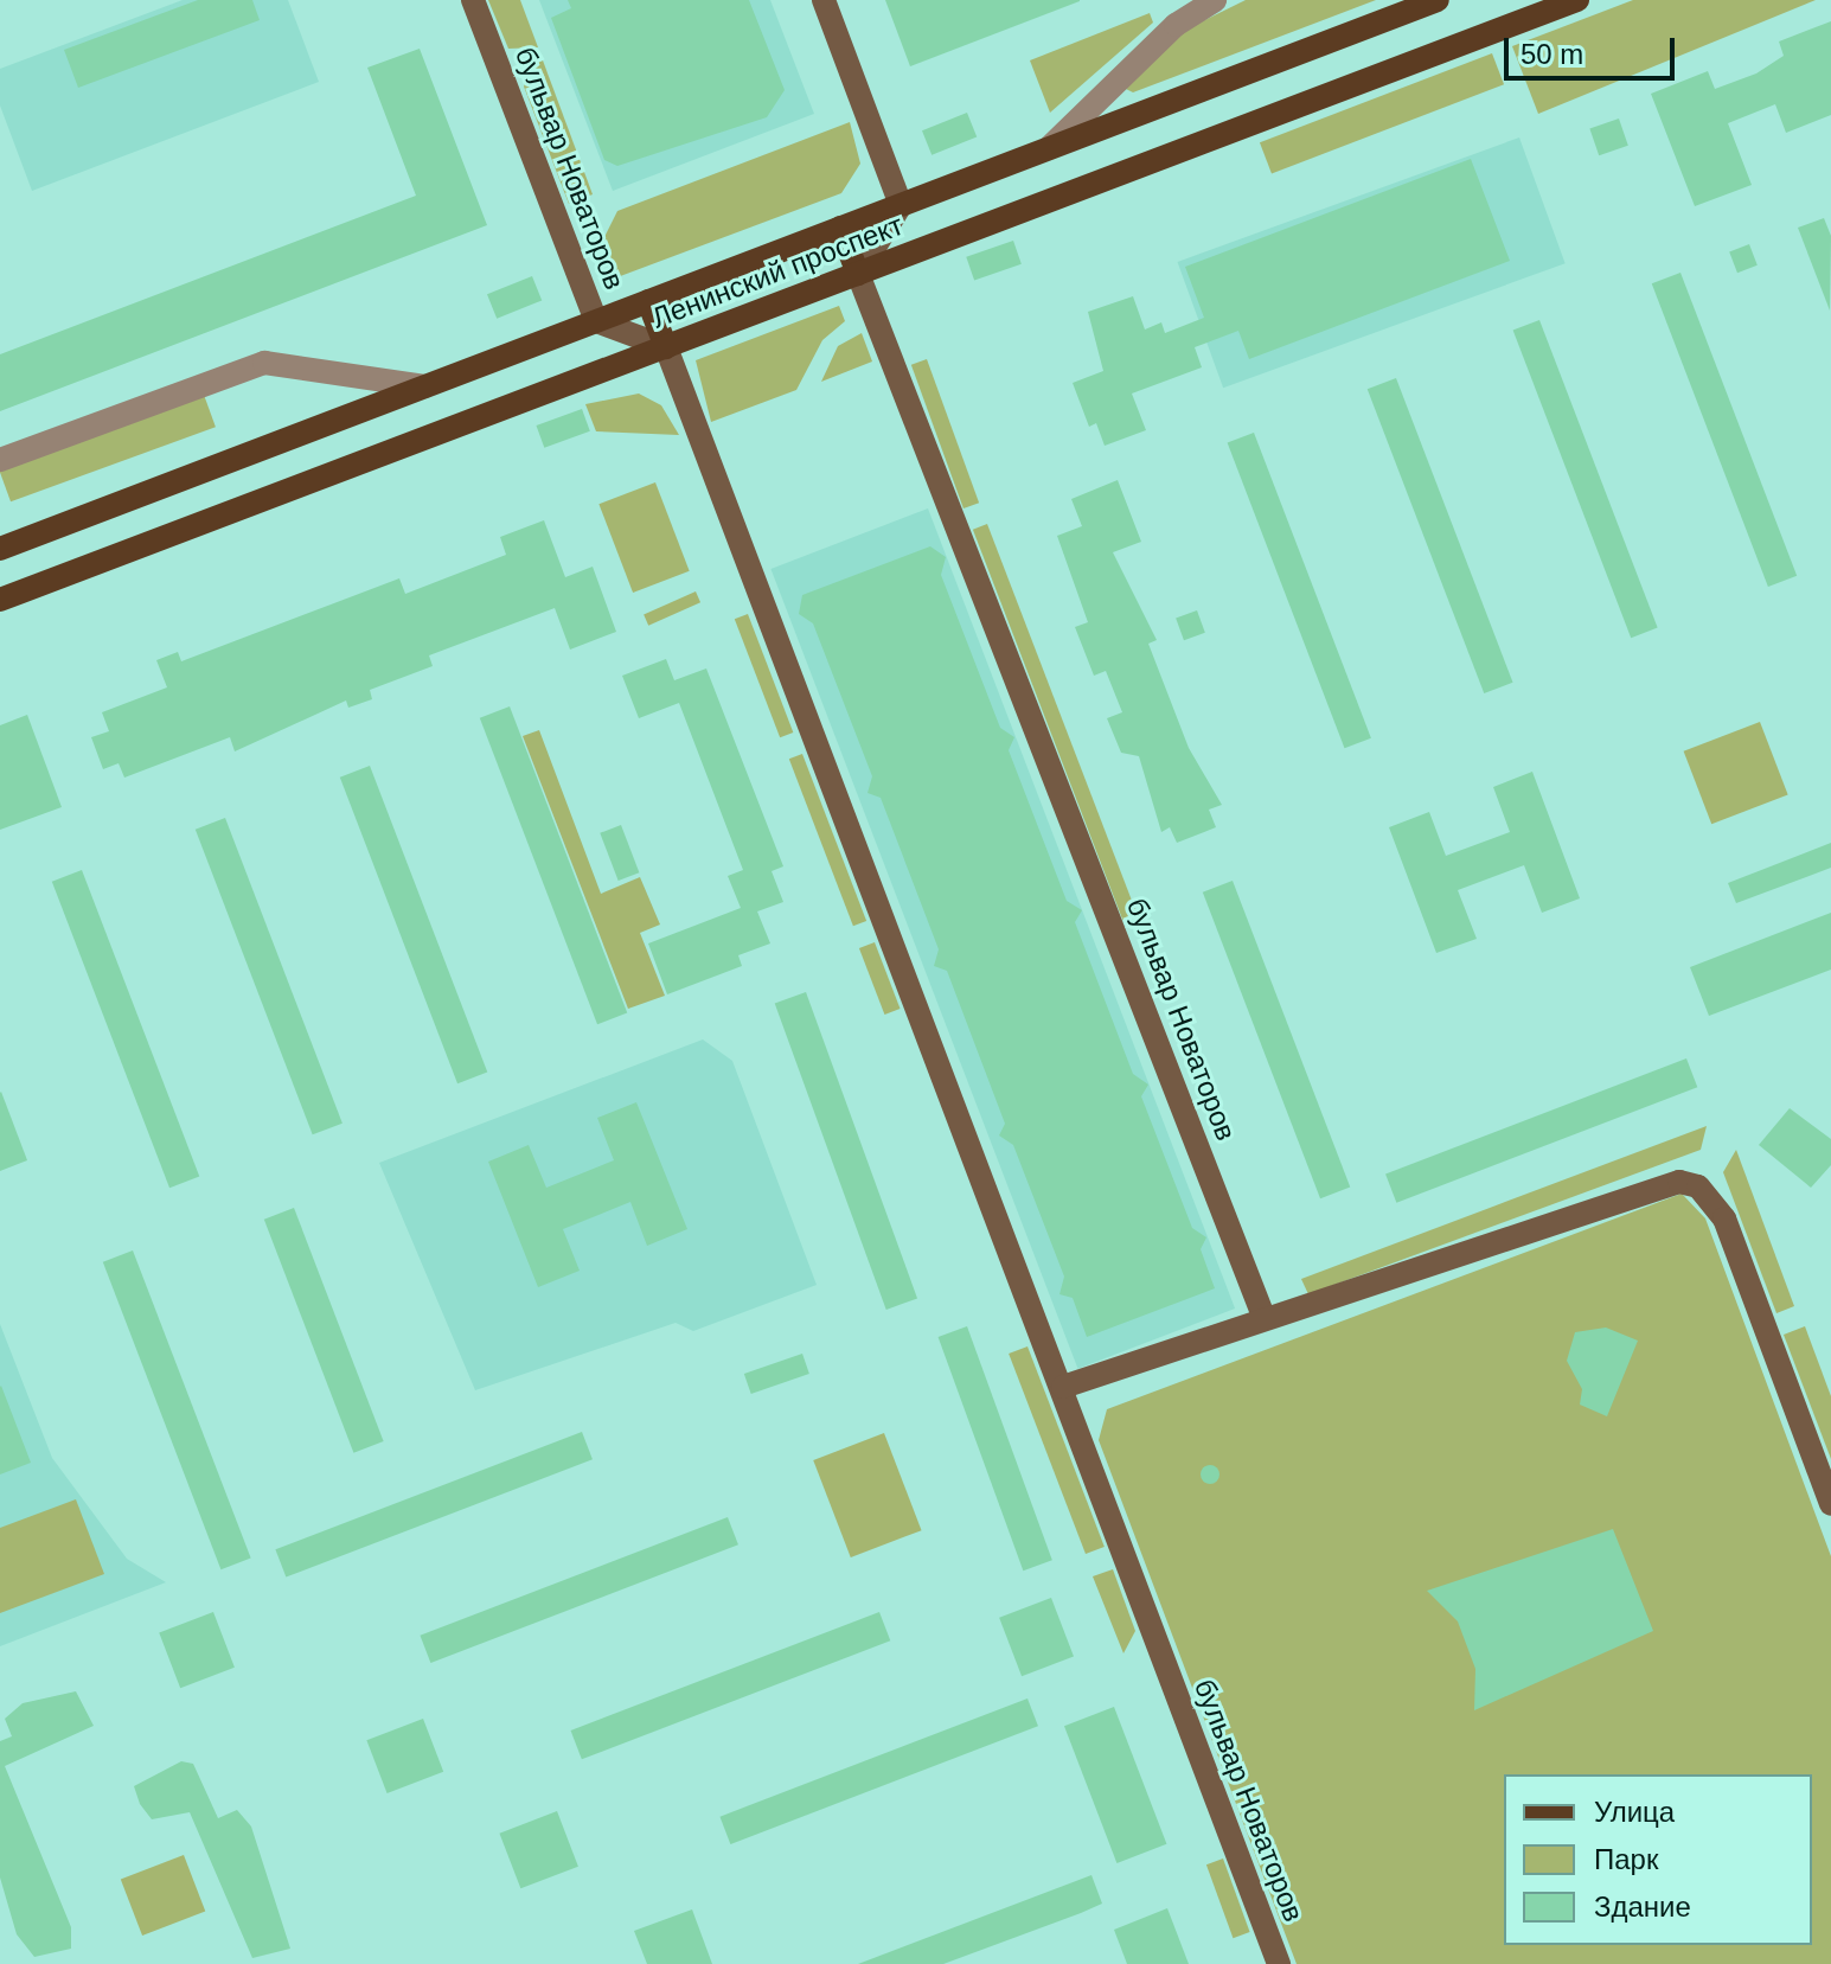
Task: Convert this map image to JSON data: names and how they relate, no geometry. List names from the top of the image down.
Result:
{
  "streets": {
    "main road": ["Ленинский проспект"],
    "street": ["бульвар Новаторов"]
  },
  "crossings": [
    ["бульвар Новаторов", "Ленинский проспект"]
  ],
  "legend": ["Улица", "Парк", "Здание"],
  "scale_bar": "50 m"
}
